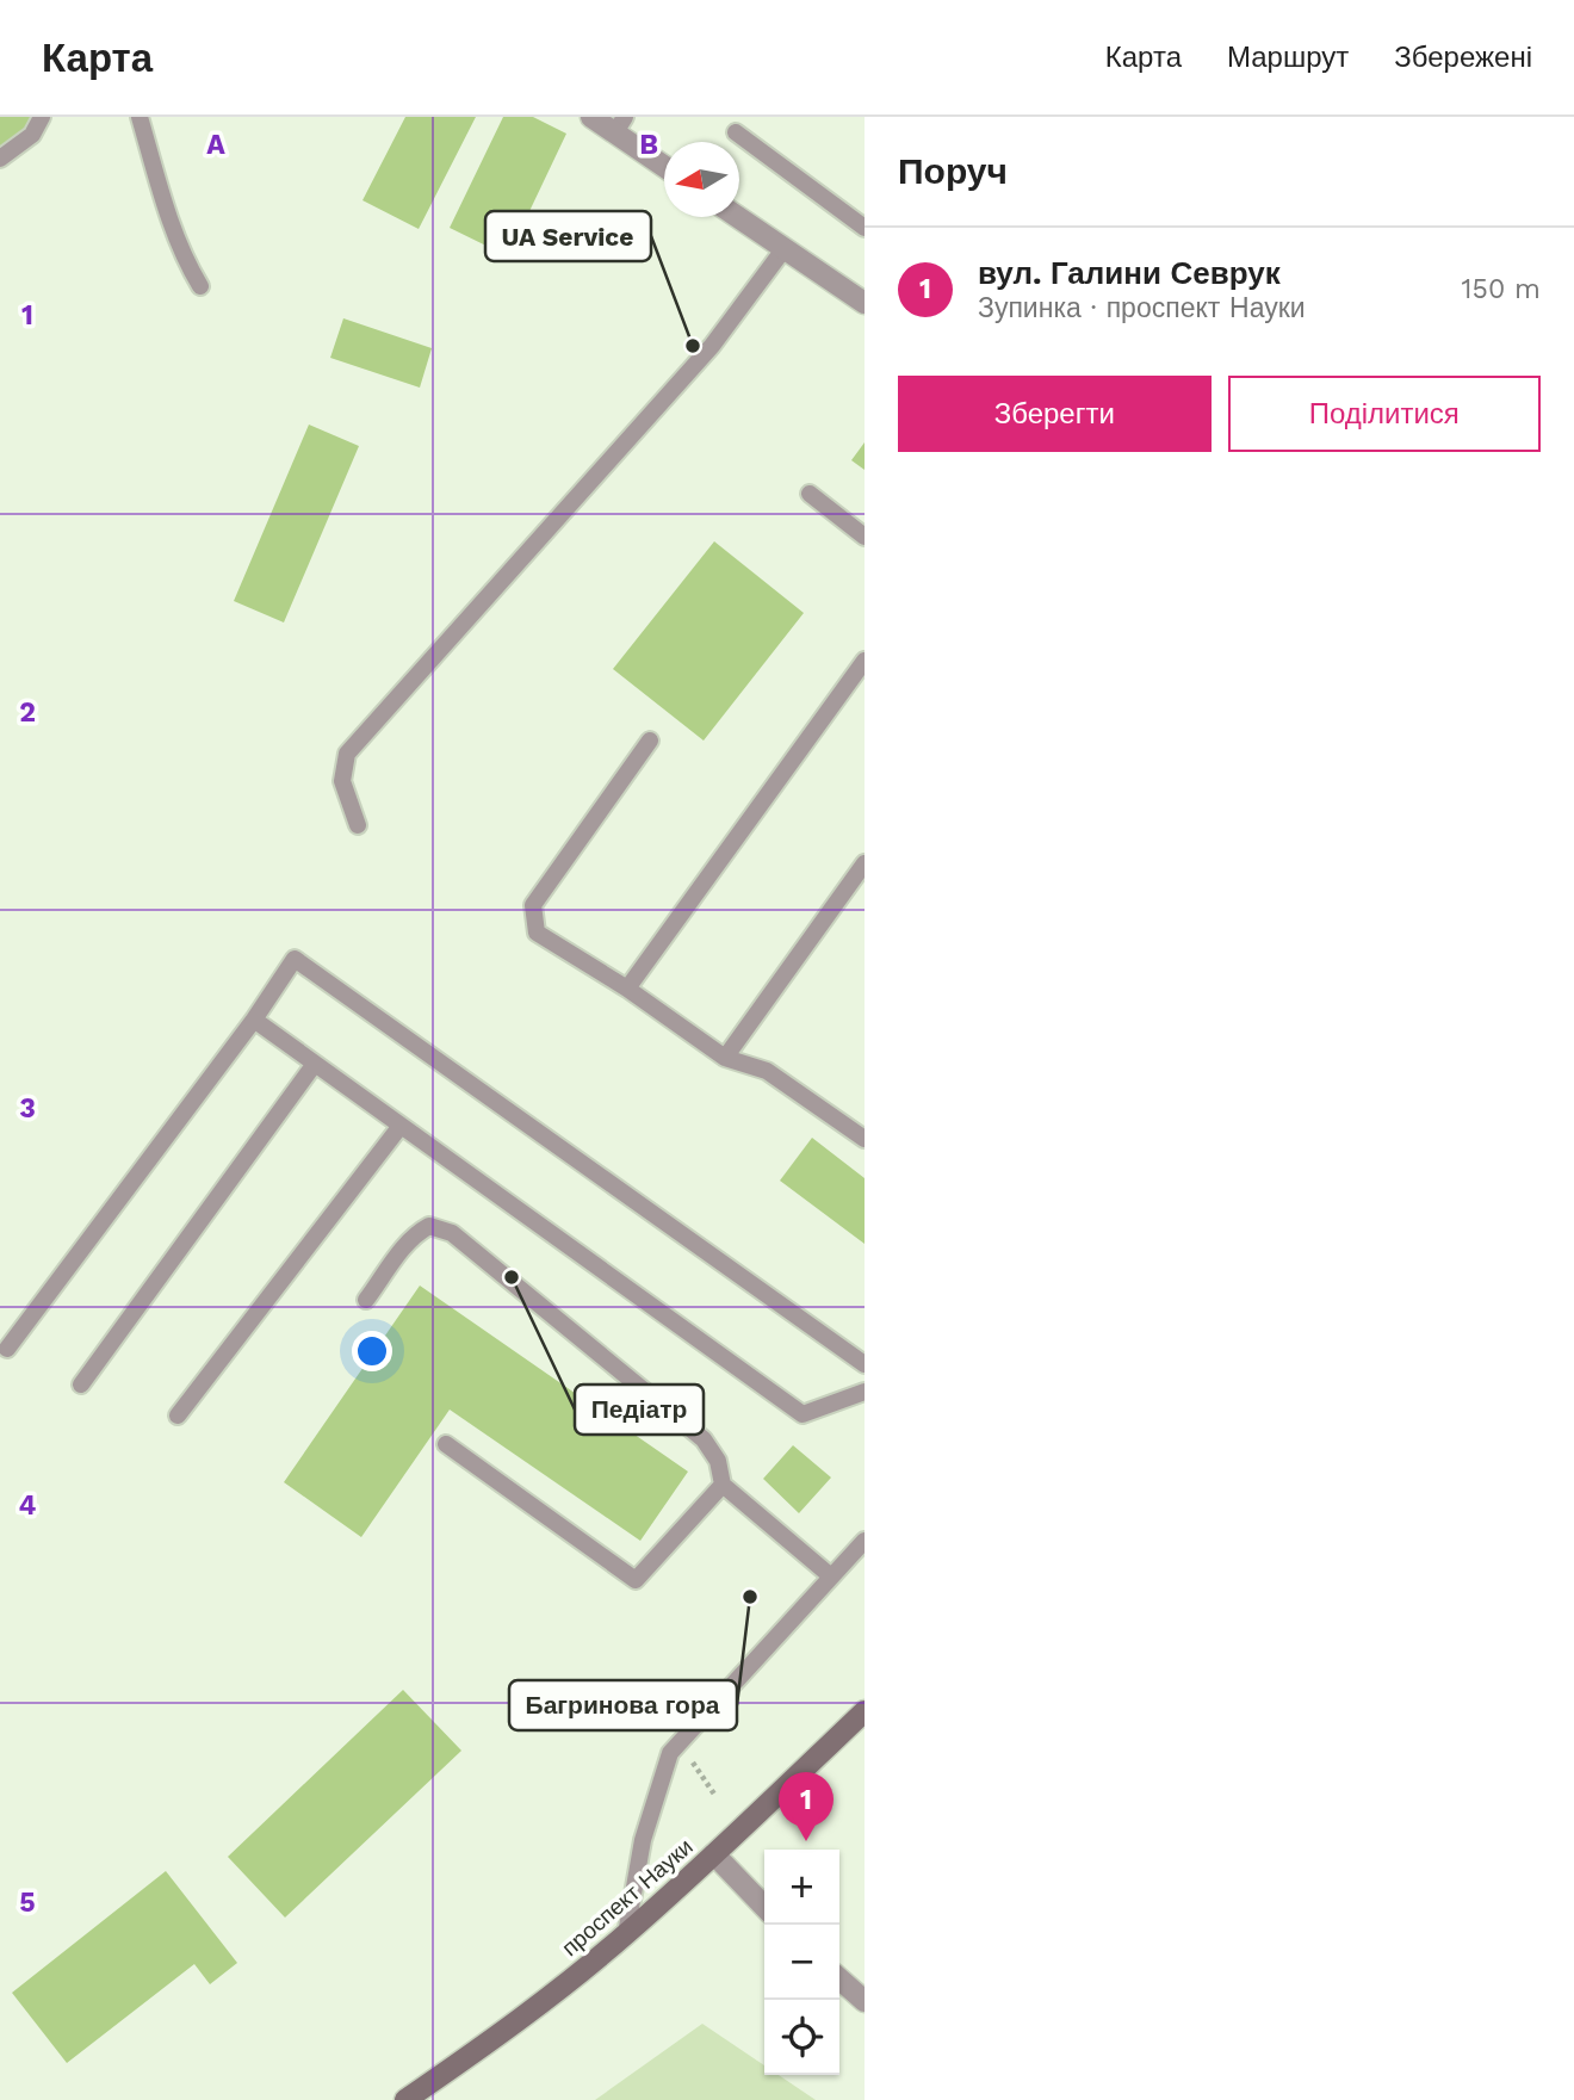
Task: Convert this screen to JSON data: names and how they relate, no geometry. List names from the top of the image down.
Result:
{
  "streets": {
    "main road": ["проспект Науки"]
  },
  "places": ["UA Service", "Педіатр", "Багринова гора"],
  "north": "left",
  "page": {
    "header": "Карта",
    "nav": ["Карта", "Маршрут", "Збережені"],
    "heading": "Поруч",
    "list": [
      {
        "mark": "1",
        "name": "вул. Галини Севрук",
        "note": "Зупинка · проспект Науки",
        "value": "150 m"
      }
    ],
    "buttons": ["Зберегти", "Поділитися"],
    "pins": "1",
    "map_buttons": ["+", "−"]
  },
  "grid": {
    "columns": ["A", "B"],
    "rows": [
      "1",
      "2",
      "3",
      "4",
      "5"
    ]
  }
}
